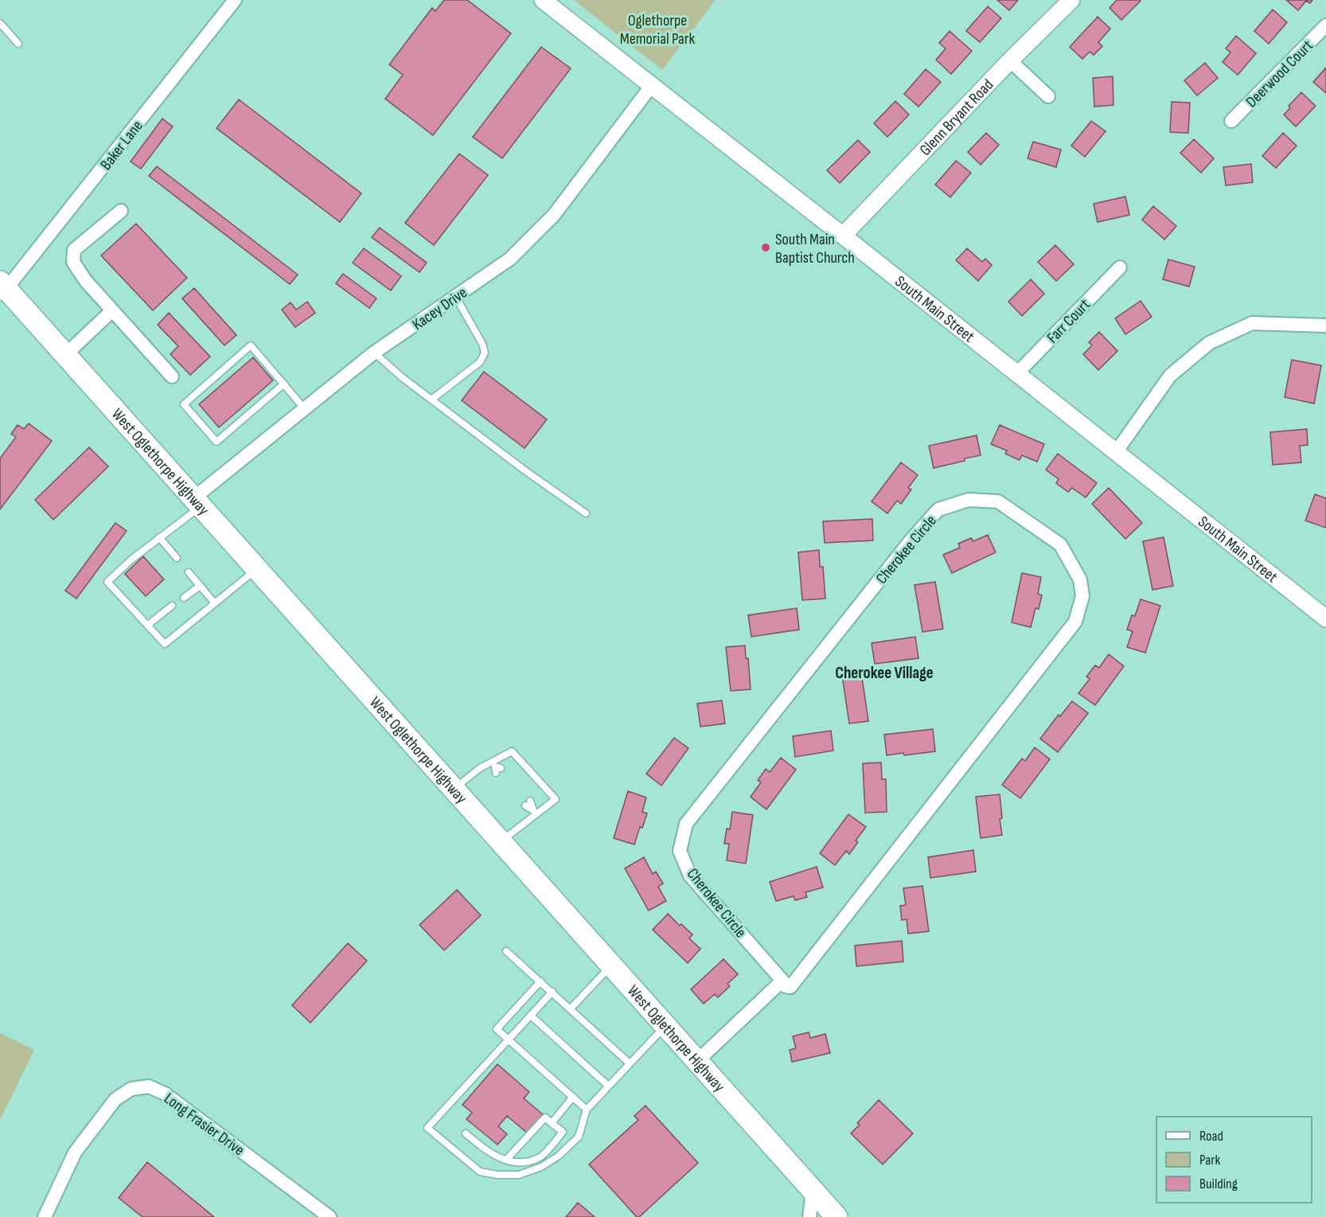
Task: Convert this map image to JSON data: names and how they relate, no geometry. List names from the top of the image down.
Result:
{
  "streets": {
    "highway": ["West Oglethorpe Highway"],
    "street": [
      "Deerwood Court",
      "Glenn Bryant Road",
      "Baker Lane",
      "Kacey Drive",
      "South Main Street",
      "Farr Court",
      "Cherokee Circle",
      "Long Frasier Drive"
    ]
  },
  "crossings": [
    ["Glenn Bryant Road", "South Main Street"],
    ["Baker Lane", "West Oglethorpe Highway"],
    ["Kacey Drive", "South Main Street"],
    ["Kacey Drive", "West Oglethorpe Highway"],
    ["South Main Street", "Farr Court"]
  ],
  "districts": ["Cherokee Village"],
  "parks": ["Oglethorpe Memorial Park"],
  "places": ["South Main Baptist Church"],
  "legend": ["Road", "Park", "Building"]
}
